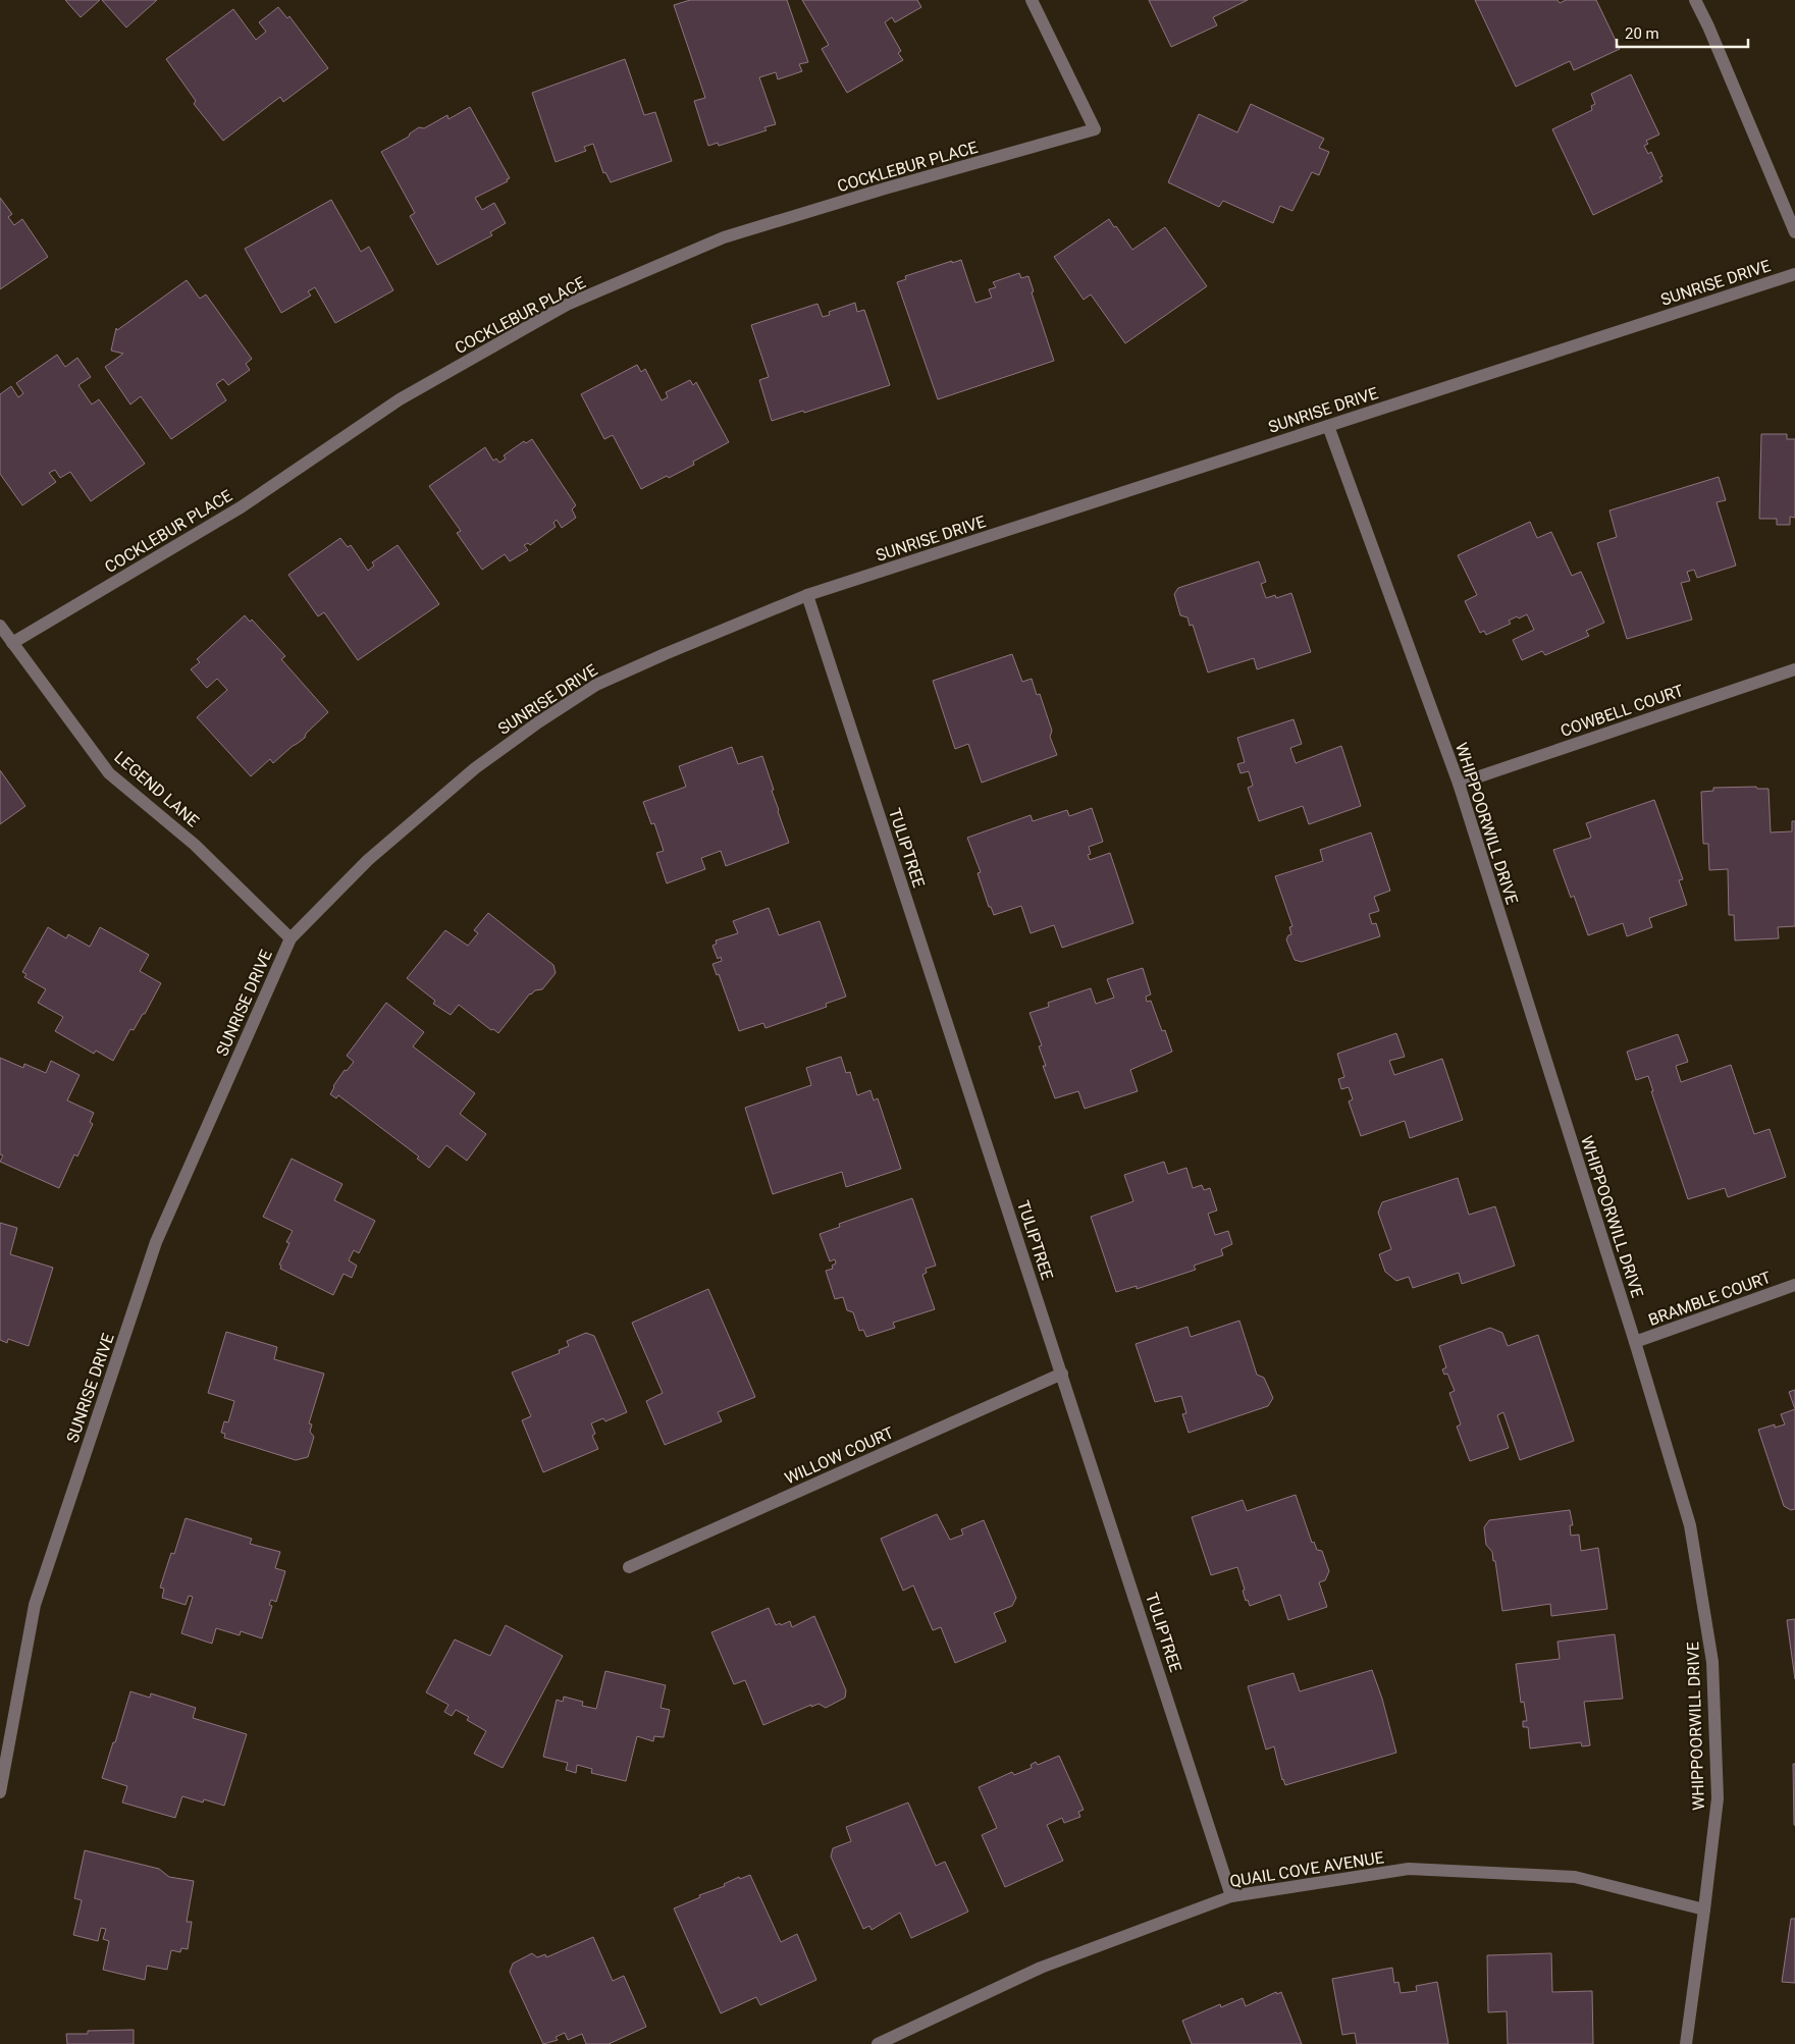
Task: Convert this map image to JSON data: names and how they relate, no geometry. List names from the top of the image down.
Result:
{
  "streets": {
    "street": [
      "COCKLEBUR PLACE",
      "SUNRISE DRIVE",
      "COWBELL COURT",
      "LEGEND LANE",
      "WHIPPOORWILL DRIVE",
      "TULIPTREE",
      "BRAMBLE COURT",
      "WILLOW COURT",
      "QUAIL COVE AVENUE"
    ]
  },
  "crossings": [
    ["COCKLEBUR PLACE", "LEGEND LANE"],
    ["SUNRISE DRIVE", "LEGEND LANE"],
    ["SUNRISE DRIVE", "WHIPPOORWILL DRIVE"],
    ["SUNRISE DRIVE", "TULIPTREE"],
    ["COWBELL COURT", "WHIPPOORWILL DRIVE"],
    ["WHIPPOORWILL DRIVE", "BRAMBLE COURT"],
    ["WHIPPOORWILL DRIVE", "QUAIL COVE AVENUE"],
    ["TULIPTREE", "WILLOW COURT"],
    ["TULIPTREE", "QUAIL COVE AVENUE"]
  ],
  "scale_bar": "20 m"
}
